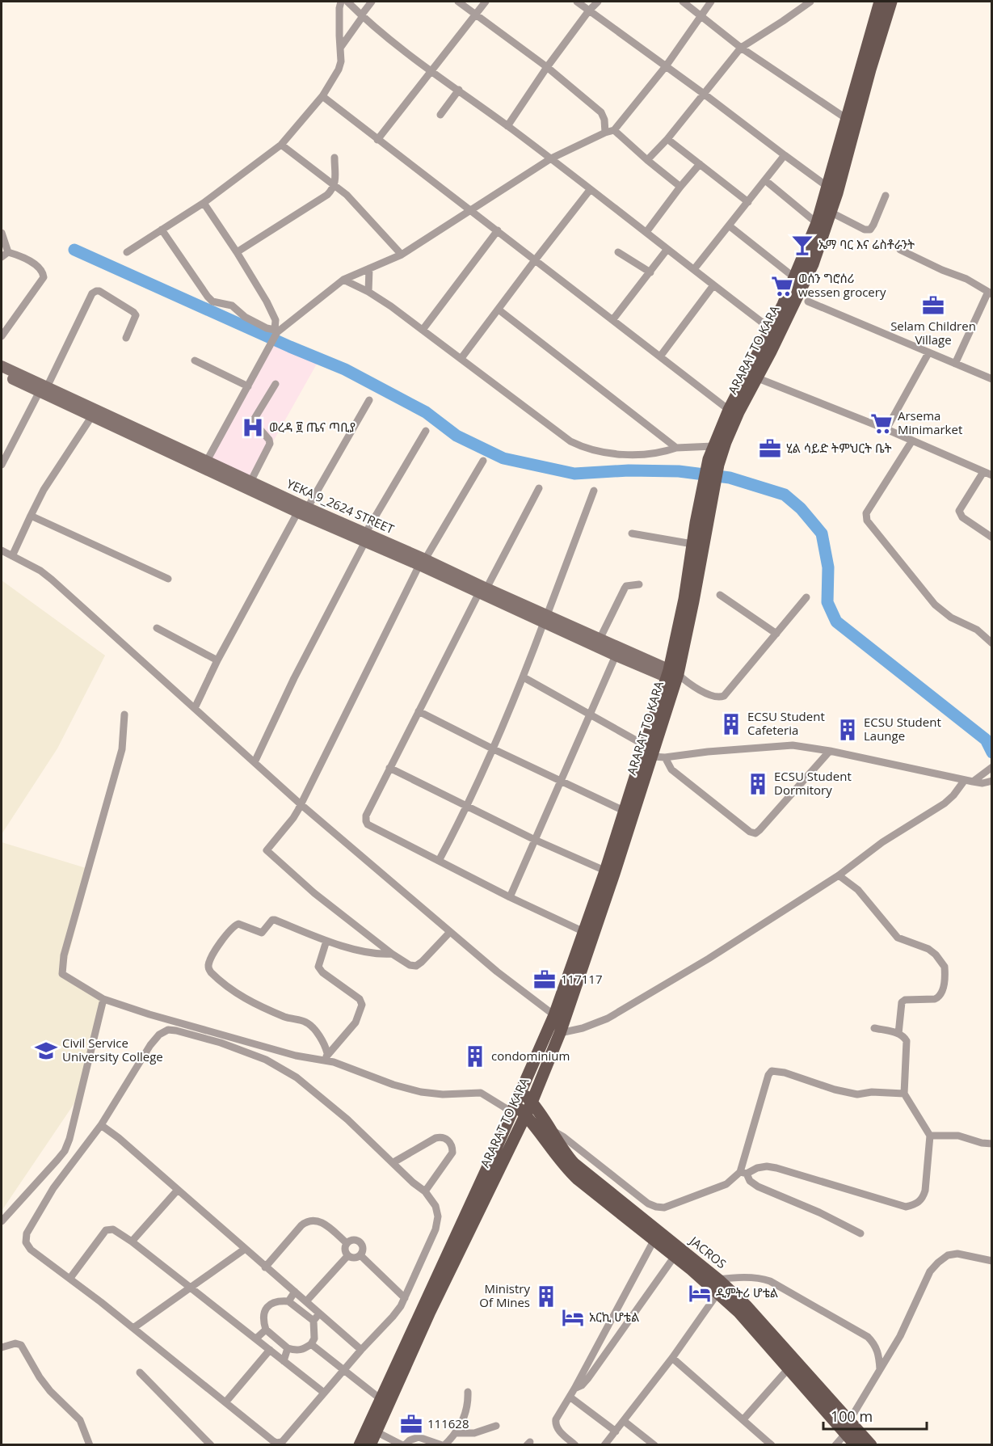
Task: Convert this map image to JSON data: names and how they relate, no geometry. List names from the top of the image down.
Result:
{
  "streets": {
    "main road": ["ARARAT TO KARA", "YEKA 9_2624 STREET", "JACROS"]
  },
  "crossings": [
    ["ARARAT TO KARA", "YEKA 9_2624 STREET"],
    ["ARARAT TO KARA", "JACROS"]
  ],
  "places": {
    "bar": ["ኤማ ባር እና ሬስቶራንት"],
    "supermarket": ["ወሰን ግሮሰሪ wessen grocery", "Arsema Minimarket"],
    "office": [
      "Selam Children Village",
      "ሂል ሳይድ ትምህርት ቤት",
      "117117",
      "111628"
    ],
    "hospital": ["ወረዳ ፱ ጤና ጣቢያ"],
    "building": [
      "ECSU Student Cafeteria",
      "ECSU Student Launge",
      "ECSU Student Dormitory",
      "condominium",
      "Ministry Of Mines"
    ],
    "school or university": ["Civil Service University College"],
    "hotel": ["ዲምትሪ ሆቴል", "አርኪ ሆቴል"]
  },
  "scale_bar": "100 m"
}
